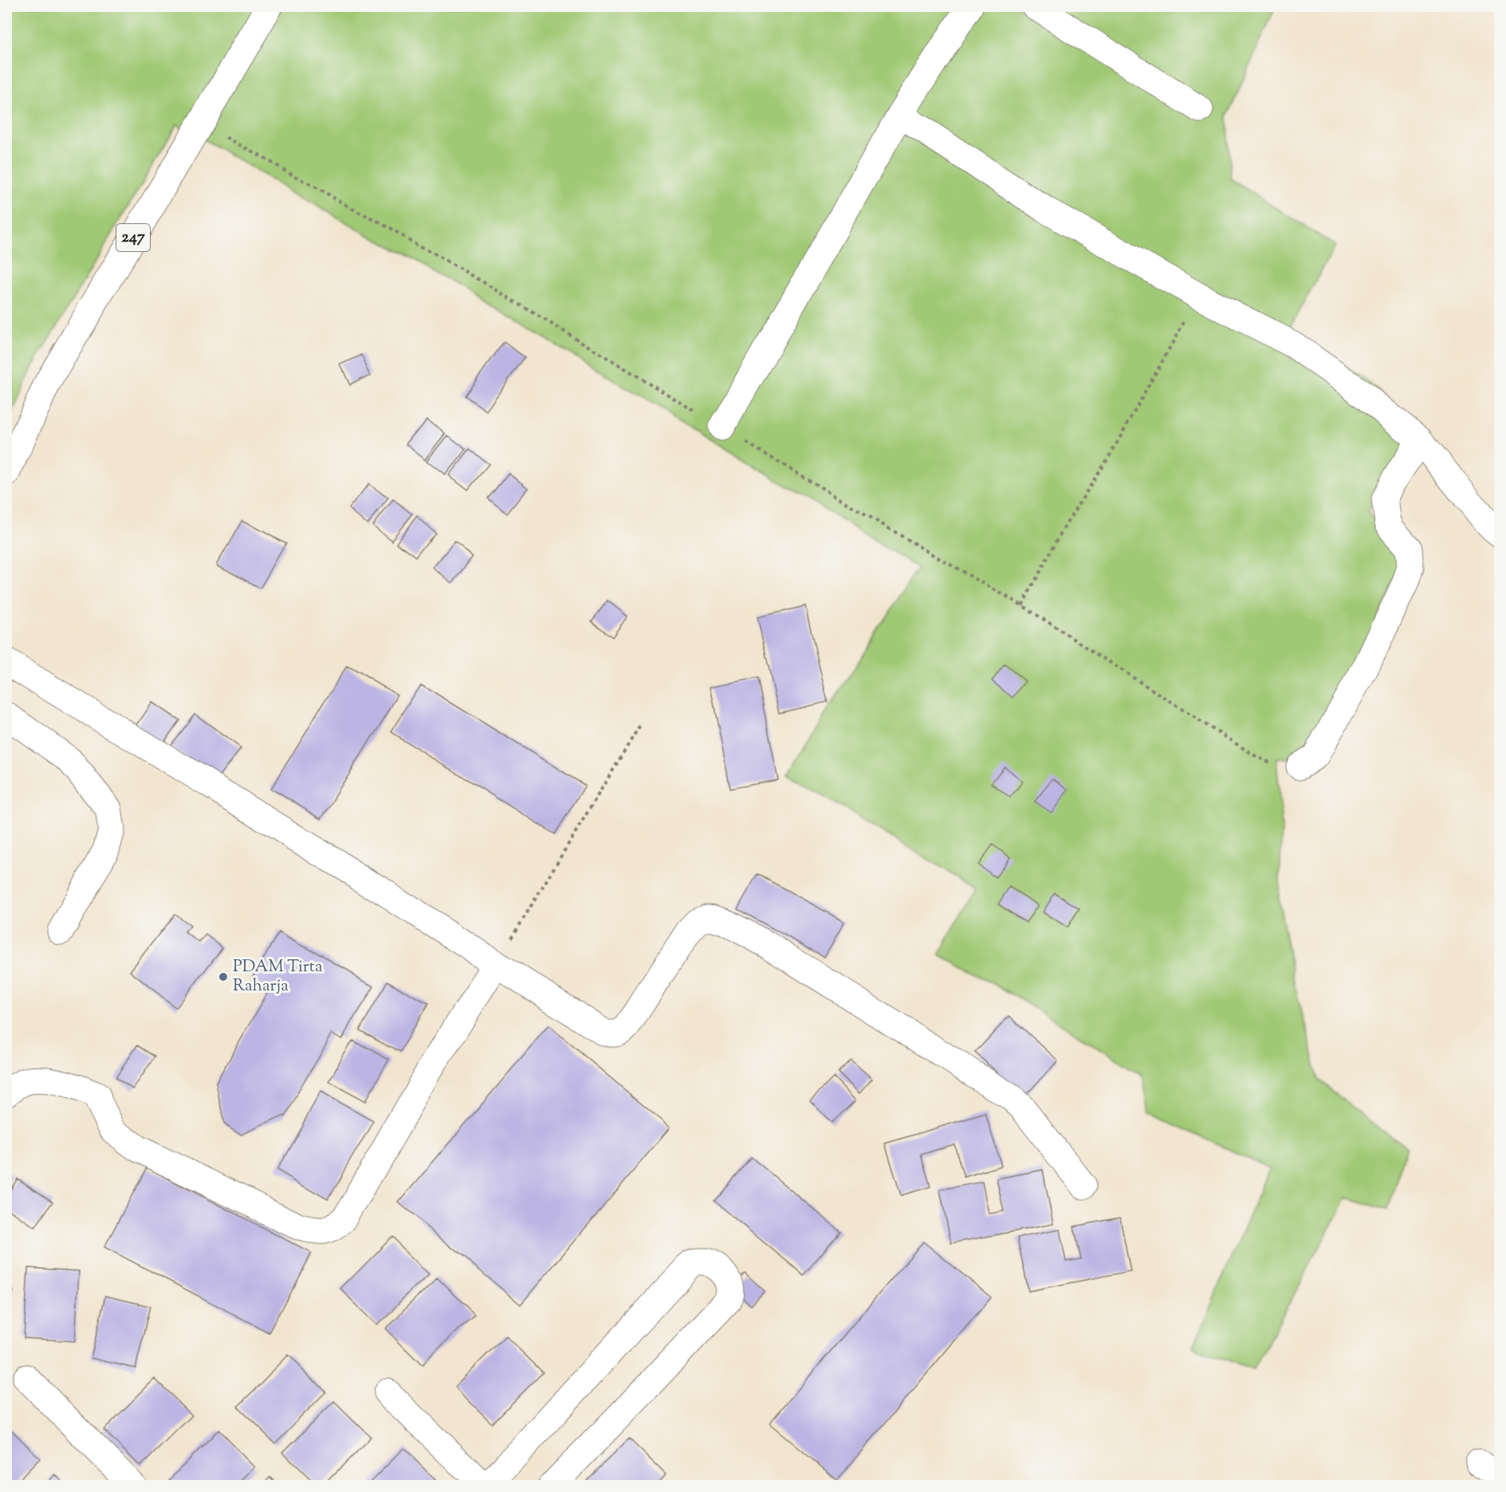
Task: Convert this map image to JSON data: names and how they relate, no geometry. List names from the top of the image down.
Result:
{
  "streets": {
    "street": ["247"]
  },
  "places": ["PDAM Tirta Raharja"]
}
